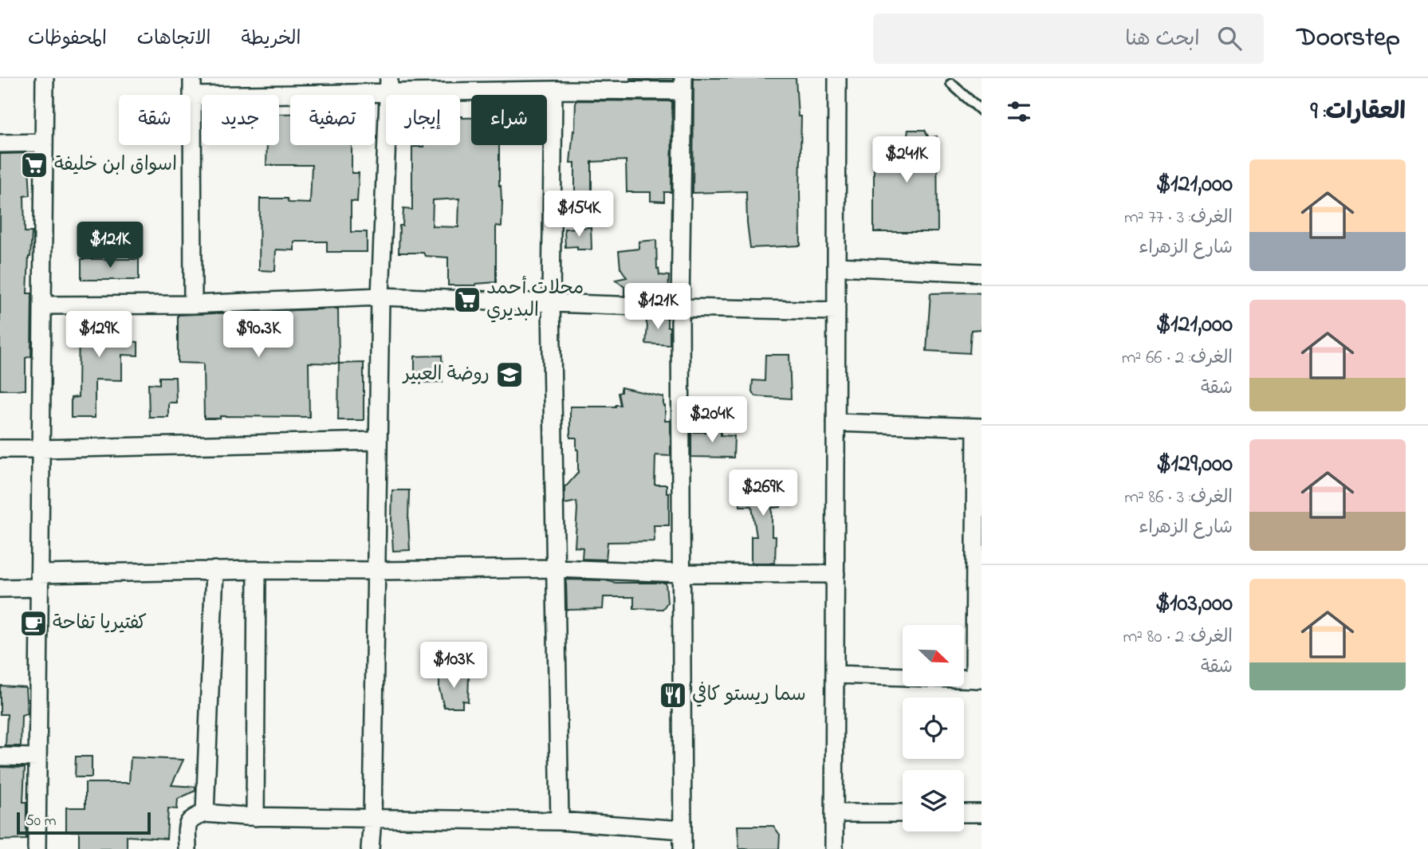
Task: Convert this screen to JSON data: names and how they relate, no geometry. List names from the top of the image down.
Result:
{
  "places": {
    "supermarket": ["اسواق ابن خليفة", "محلات أحمد البديري"],
    "school or university": ["روضة العبير"],
    "cafe": ["كفتيريا تفاحة"],
    "restaurant": ["سما ريستو كافي"]
  },
  "scale_bar": "50 m",
  "north": "bottom right",
  "page": {
    "header": "Doorstep",
    "search": "ابحث هنا",
    "nav": ["الخريطة", "الاتجاهات", "المحفوظات"],
    "heading": "العقارات: 9",
    "chip": [
      "شراء",
      "إيجار",
      "تصفية",
      "جديد",
      "شقة"
    ],
    "price": [
      "$241K",
      "$154K",
      "$121K",
      "$121K",
      "$129K",
      "$90.3K",
      "$204K",
      "$269K",
      "$103K"
    ],
    "list": [
      {
        "name": "$121,000",
        "note": "الغرف: 3 · 77 m² · شارع الزهراء"
      },
      {
        "name": "$121,000",
        "note": "الغرف: 2 · 66 m² · شقة"
      },
      {
        "name": "$129,000",
        "note": "الغرف: 3 · 86 m² · شارع الزهراء"
      },
      {
        "name": "$103,000",
        "note": "الغرف: 2 · 80 m² · شقة"
      }
    ],
    "scale": "50 m"
  }
}
